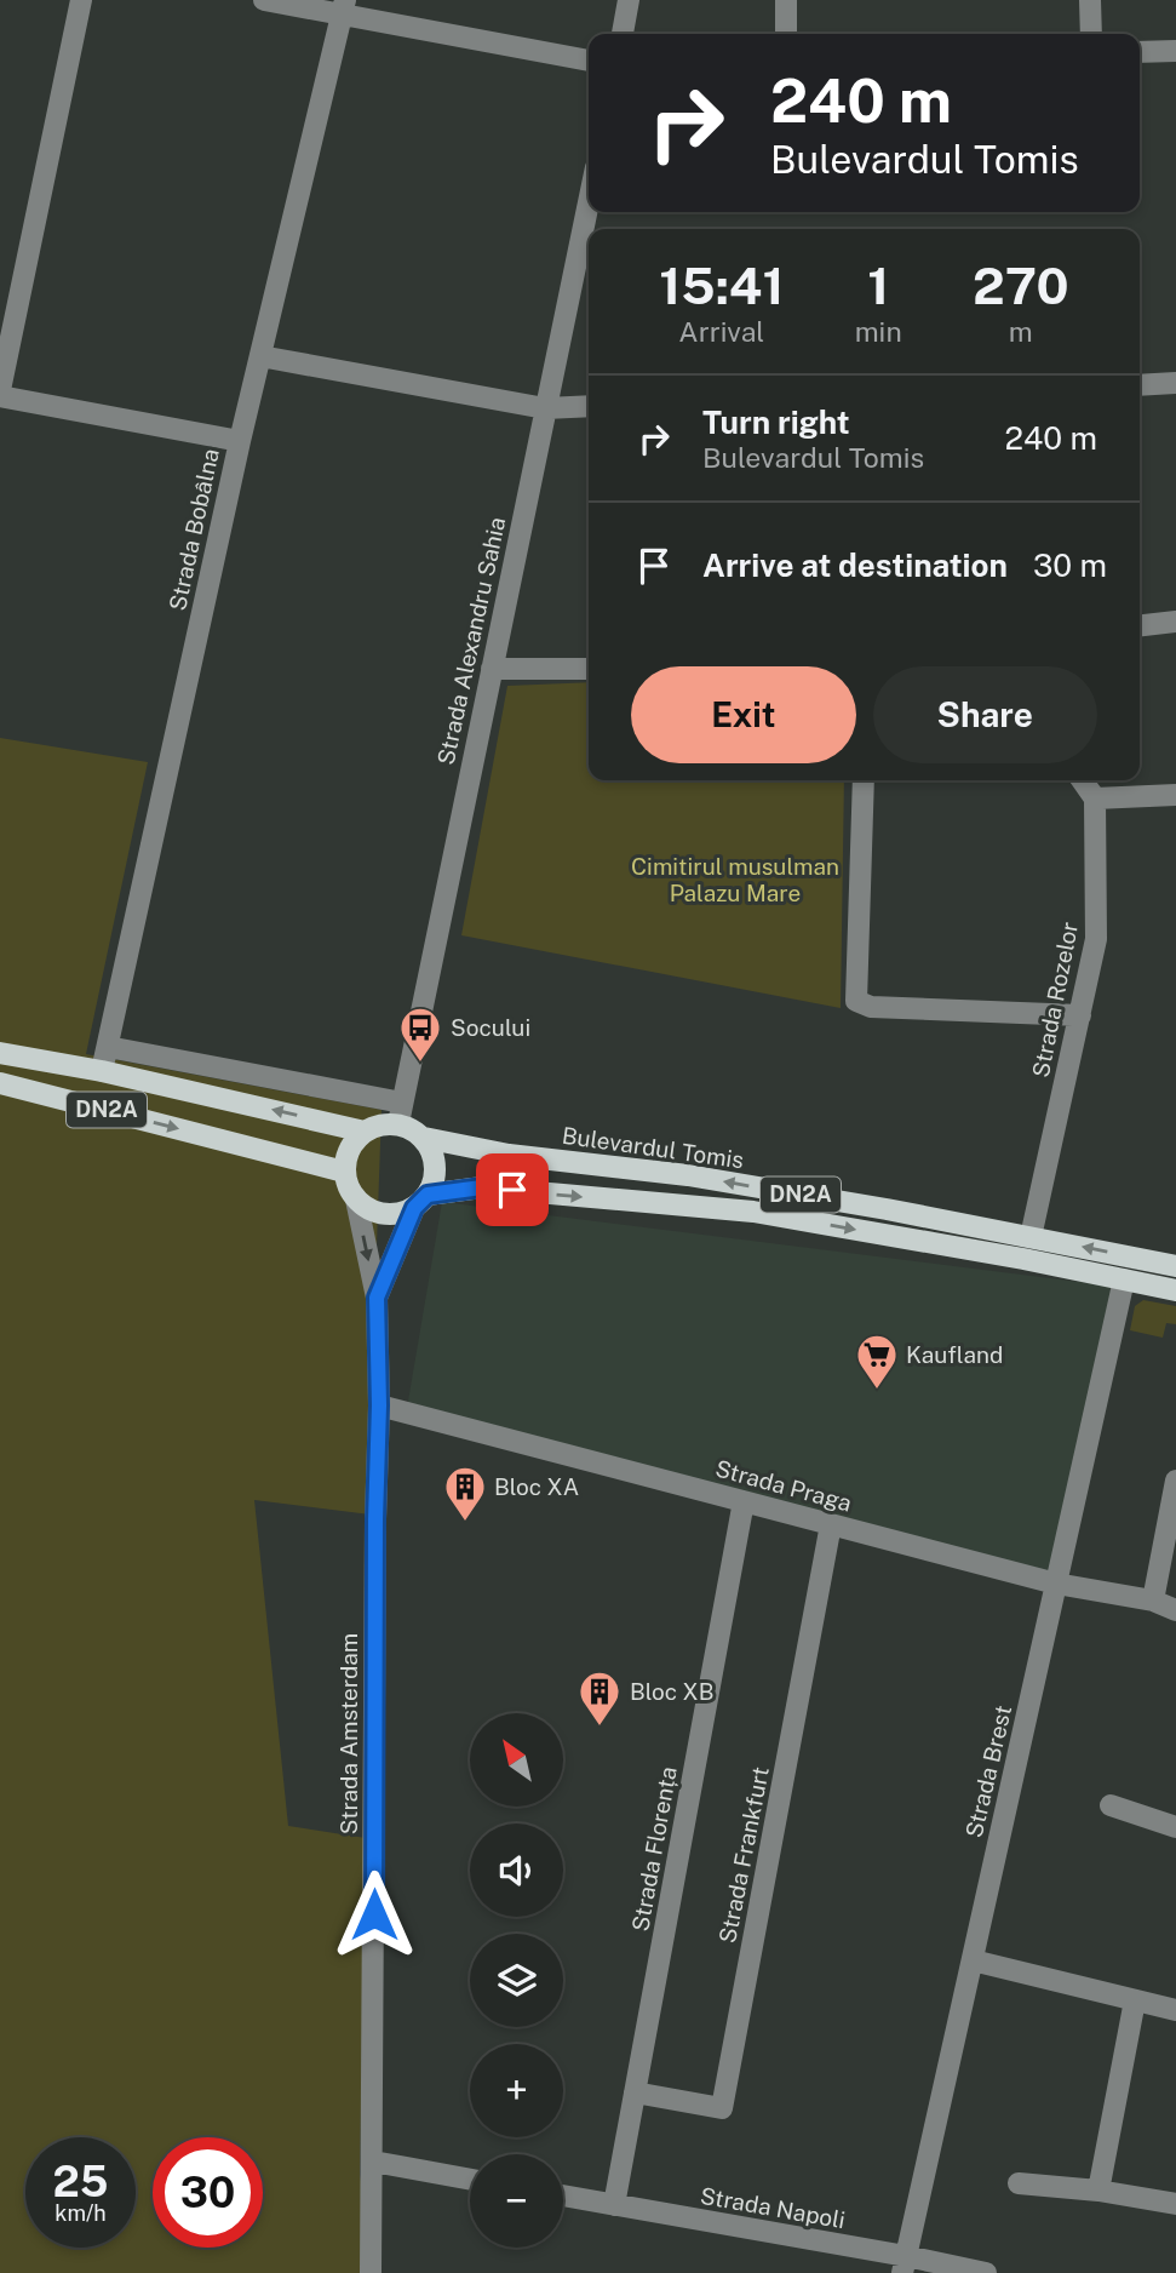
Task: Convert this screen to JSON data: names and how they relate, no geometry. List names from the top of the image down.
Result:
{
  "streets": {
    "main road": ["DN2A", "Bulevardul Tomis"],
    "street": [
      "Strada Bobâlna",
      "Strada Alexandru Sahia",
      "Strada Rozelor",
      "Strada Praga",
      "Strada Amsterdam",
      "Strada Brest",
      "Strada Florența",
      "Strada Frankfurt",
      "Strada Napoli"
    ]
  },
  "crossings": [
    ["Strada Bobâlna", "DN2A"],
    ["Strada Alexandru Sahia", "DN2A"],
    ["Strada Alexandru Sahia", "Bulevardul Tomis"],
    ["Strada Alexandru Sahia", "Strada Amsterdam"],
    ["Strada Rozelor", "Bulevardul Tomis"],
    ["DN2A", "Bulevardul Tomis"],
    ["DN2A", "Strada Amsterdam"],
    ["DN2A", "Strada Brest"],
    ["Bulevardul Tomis", "Strada Amsterdam"],
    ["Strada Praga", "Strada Amsterdam"],
    ["Strada Praga", "Strada Brest"],
    ["Strada Praga", "Strada Florența"],
    ["Strada Praga", "Strada Frankfurt"],
    ["Strada Brest", "Strada Napoli"],
    ["Strada Florența", "Strada Frankfurt"],
    ["Strada Florența", "Strada Napoli"]
  ],
  "parks": ["Cimitirul musulman Palazu Mare"],
  "places": {
    "bus stop": ["Socului"],
    "supermarket": ["Kaufland"],
    "building": ["Bloc XA", "Bloc XB"]
  },
  "north": "top left",
  "page": {
    "turn": ["240 m", "Bulevardul Tomis"],
    "eta": [
      "15:41",
      "Arrival",
      "1",
      "min",
      "270",
      "m"
    ],
    "list": [
      {
        "name": "Turn right",
        "note": "Bulevardul Tomis",
        "value": "240 m"
      },
      {
        "name": "Arrive at destination",
        "value": "30 m"
      }
    ],
    "buttons": ["Exit", "Share"],
    "map_buttons": ["+", "−"],
    "speed": "25 km/h",
    "limit": "30"
  }
}
